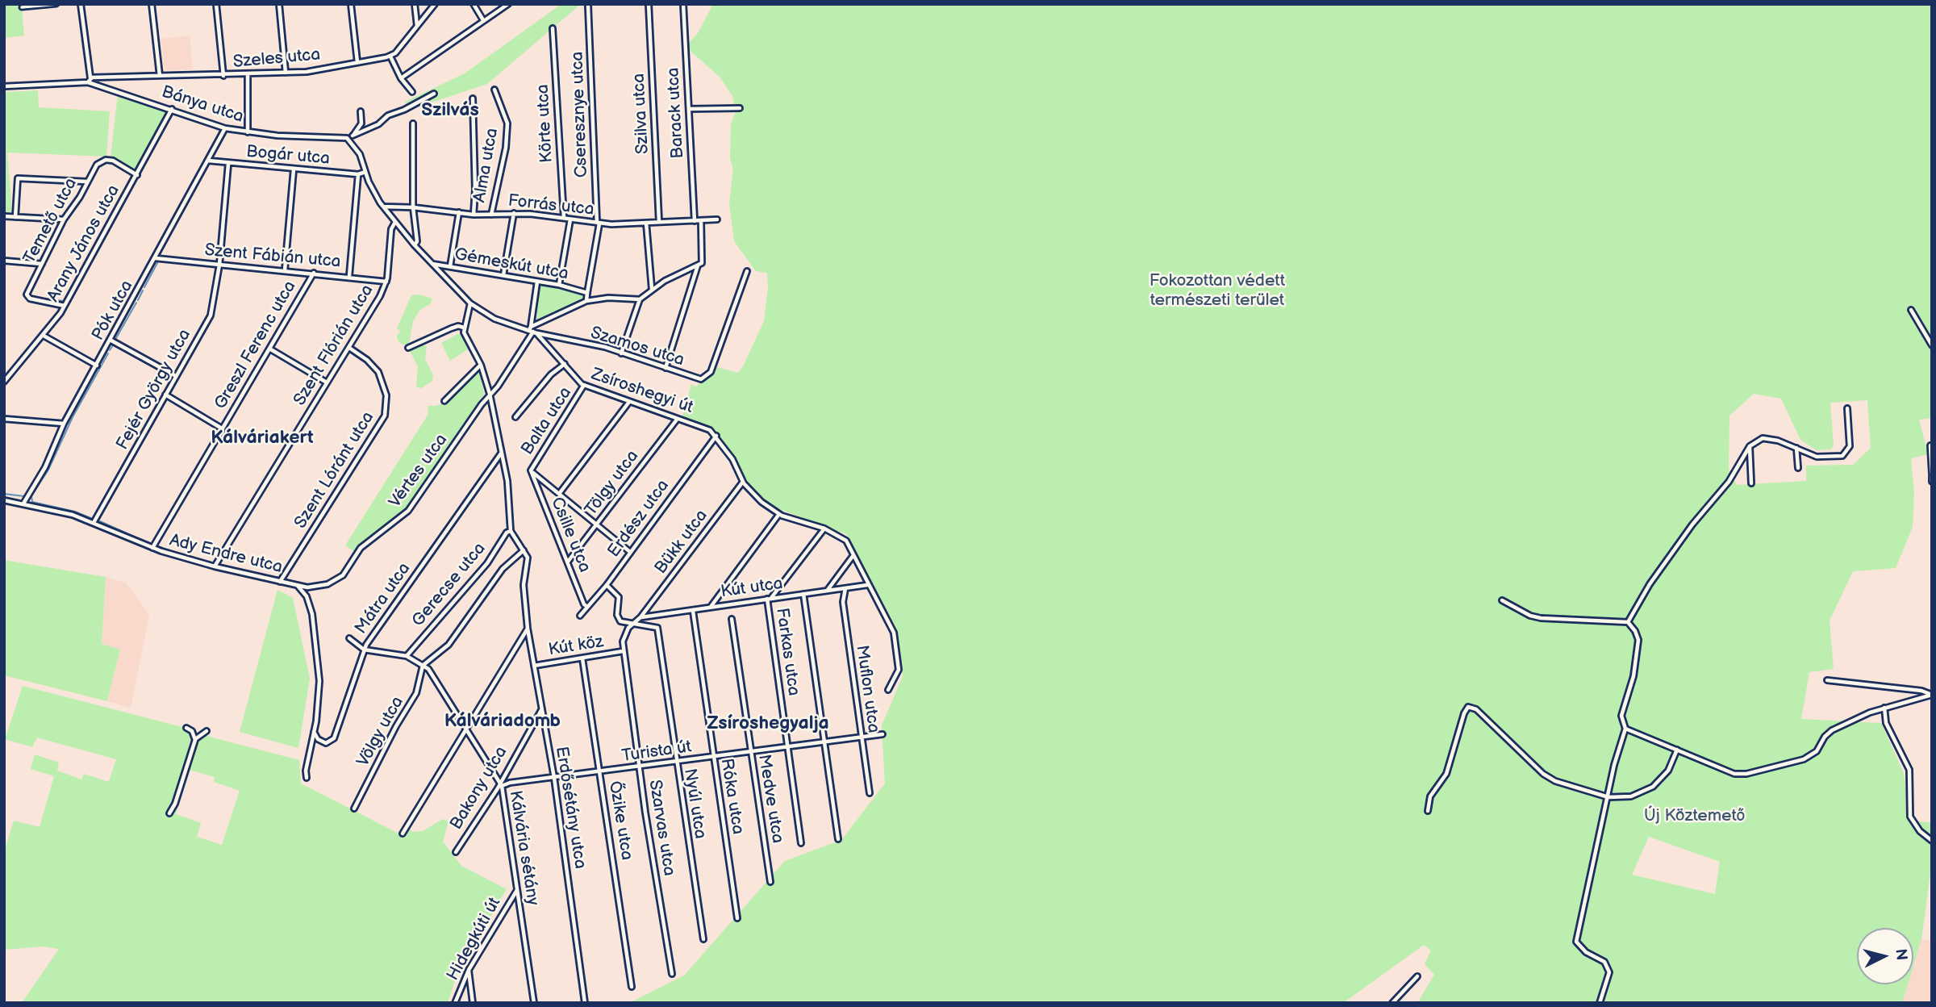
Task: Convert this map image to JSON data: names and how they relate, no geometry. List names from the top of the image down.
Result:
{
  "streets": {
    "street": [
      "Szeles utca",
      "Bánya utca",
      "Barack utca",
      "Szilva utca",
      "Cseresznye utca",
      "Körte utca",
      "Bogár utca",
      "Alma utca",
      "Forrás utca",
      "Temető utca",
      "Arany János utca",
      "Szent Fábián utca",
      "Gémeskút utca",
      "Pók utca",
      "Greszl Ferenc utca",
      "Szent Flórián utca",
      "Szamos utca",
      "Fejér György utca",
      "Zsíroshegyi út",
      "Balta utca",
      "Szent Lóránt utca",
      "Vértes utca",
      "Tölgy utca",
      "Erdész utca",
      "Csille utca",
      "Bükk utca",
      "Ady Endre utca",
      "Gerecse utca",
      "Kút utca",
      "Mátra utca",
      "Kút köz",
      "Farkas utca",
      "Muflon utca",
      "Völgy utca",
      "Turista út",
      "Bakony utca",
      "Róka utca",
      "Medve utca",
      "Nyúl utca",
      "Erdősétány utca",
      "Őzike utca",
      "Szarvas utca",
      "Kálvária sétány",
      "Hidegkúti út"
    ]
  },
  "crossings": [
    ["Szeles utca", "Bánya utca"],
    ["Bánya utca", "Arany János utca"],
    ["Bánya utca", "Pók utca"],
    ["Bánya utca", "Zsíroshegyi út"],
    ["Barack utca", "Forrás utca"],
    ["Szilva utca", "Forrás utca"],
    ["Cseresznye utca", "Forrás utca"],
    ["Cseresznye utca", "Gémeskút utca"],
    ["Körte utca", "Forrás utca"],
    ["Bogár utca", "Pók utca"],
    ["Bogár utca", "Fejér György utca"],
    ["Bogár utca", "Zsíroshegyi út"],
    ["Alma utca", "Forrás utca"],
    ["Forrás utca", "Zsíroshegyi út"],
    ["Temető utca", "Arany János utca"],
    ["Szent Fábián utca", "Pók utca"],
    ["Szent Fábián utca", "Greszl Ferenc utca"],
    ["Szent Fábián utca", "Szent Flórián utca"],
    ["Szent Fábián utca", "Fejér György utca"],
    ["Gémeskút utca", "Zsíroshegyi út"],
    ["Pók utca", "Ady Endre utca"],
    ["Greszl Ferenc utca", "Ady Endre utca"],
    ["Szent Flórián utca", "Szent Lóránt utca"],
    ["Szent Flórián utca", "Ady Endre utca"],
    ["Szamos utca", "Zsíroshegyi út"],
    ["Szamos utca", "Vértes utca"],
    ["Fejér György utca", "Ady Endre utca"],
    ["Zsíroshegyi út", "Balta utca"],
    ["Zsíroshegyi út", "Vértes utca"],
    ["Zsíroshegyi út", "Tölgy utca"],
    ["Zsíroshegyi út", "Erdész utca"],
    ["Zsíroshegyi út", "Bükk utca"],
    ["Zsíroshegyi út", "Kút utca"],
    ["Balta utca", "Csille utca"],
    ["Szent Lóránt utca", "Ady Endre utca"],
    ["Vértes utca", "Ady Endre utca"],
    ["Tölgy utca", "Csille utca"],
    ["Erdész utca", "Csille utca"],
    ["Bükk utca", "Kút utca"],
    ["Bükk utca", "Nyúl utca"],
    ["Ady Endre utca", "Mátra utca"],
    ["Gerecse utca", "Völgy utca"],
    ["Gerecse utca", "Erdősétány utca"],
    ["Gerecse utca", "Kálvária sétány"],
    ["Kút utca", "Farkas utca"],
    ["Kút utca", "Muflon utca"],
    ["Kút utca", "Róka utca"],
    ["Mátra utca", "Kálvária sétány"],
    ["Kút köz", "Erdősétány utca"],
    ["Kút köz", "Őzike utca"],
    ["Kút köz", "Szarvas utca"],
    ["Farkas utca", "Turista út"],
    ["Muflon utca", "Turista út"],
    ["Völgy utca", "Kálvária sétány"],
    ["Turista út", "Bakony utca"],
    ["Turista út", "Róka utca"],
    ["Turista út", "Medve utca"],
    ["Turista út", "Nyúl utca"],
    ["Turista út", "Erdősétány utca"],
    ["Turista út", "Őzike utca"],
    ["Turista út", "Szarvas utca"],
    ["Turista út", "Kálvária sétány"],
    ["Bakony utca", "Erdősétány utca"],
    ["Bakony utca", "Kálvária sétány"],
    ["Kálvária sétány", "Hidegkúti út"]
  ],
  "districts": [
    "Szilvás",
    "Kálváriakert",
    "Kálváriadomb",
    "Zsíroshegyalja"
  ],
  "parks": ["Fokozottan védett természeti terület", "Új Köztemető"],
  "north": "right"
}
